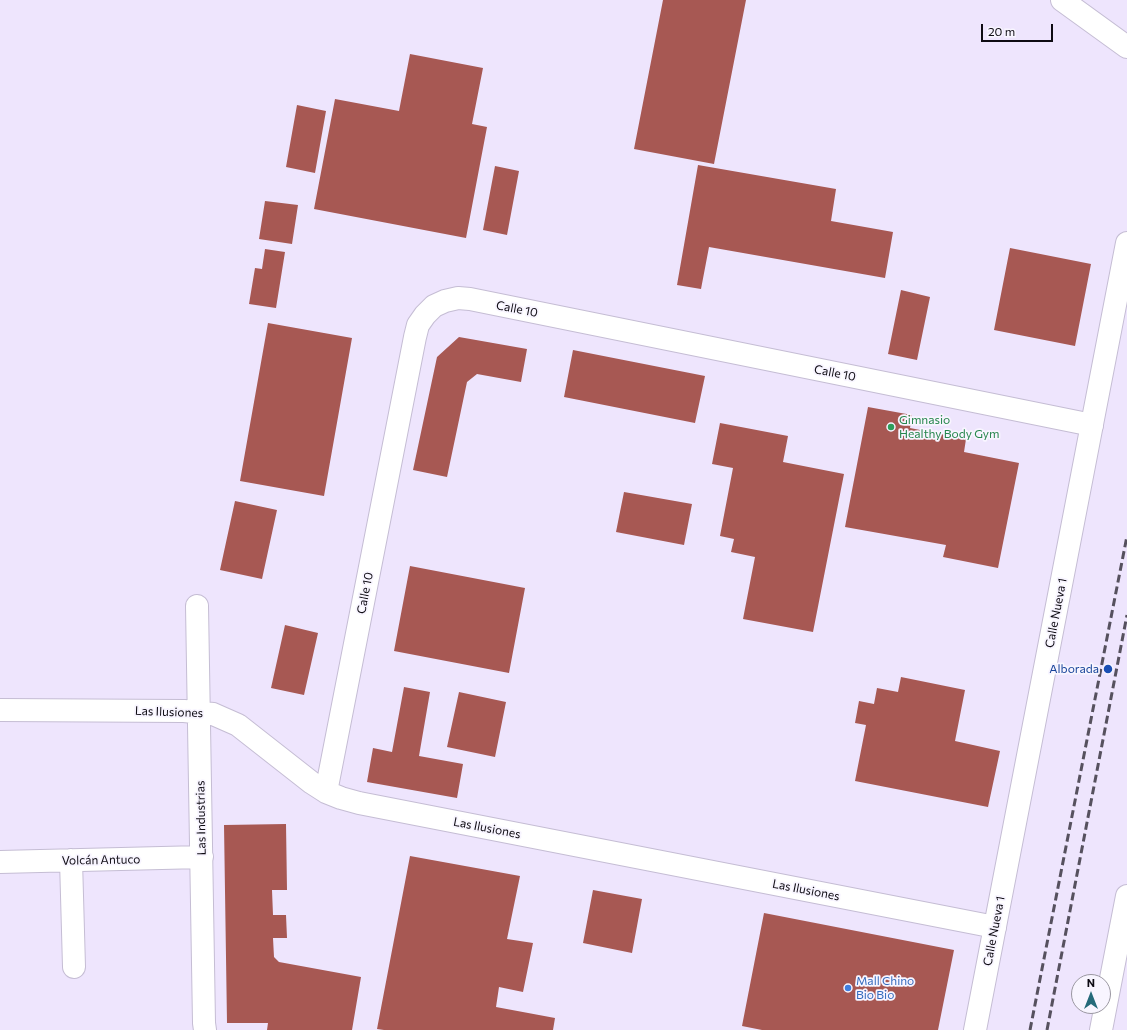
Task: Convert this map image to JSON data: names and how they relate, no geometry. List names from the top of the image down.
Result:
{
  "streets": {
    "main road": [
      "Calle 10",
      "Calle Nueva 1",
      "Las Ilusiones",
      "Las Industrias",
      "Volcán Antuco"
    ]
  },
  "crossings": [
    ["Calle 10", "Calle Nueva 1"],
    ["Calle 10", "Las Ilusiones"],
    ["Calle Nueva 1", "Las Ilusiones"],
    ["Las Ilusiones", "Las Industrias"],
    ["Las Industrias", "Volcán Antuco"]
  ],
  "places": ["Gimnasio Healthy Body Gym", "Alborada", "Mall Chino Bio Bio"],
  "scale_bar": "20 m",
  "north": "top"
}
